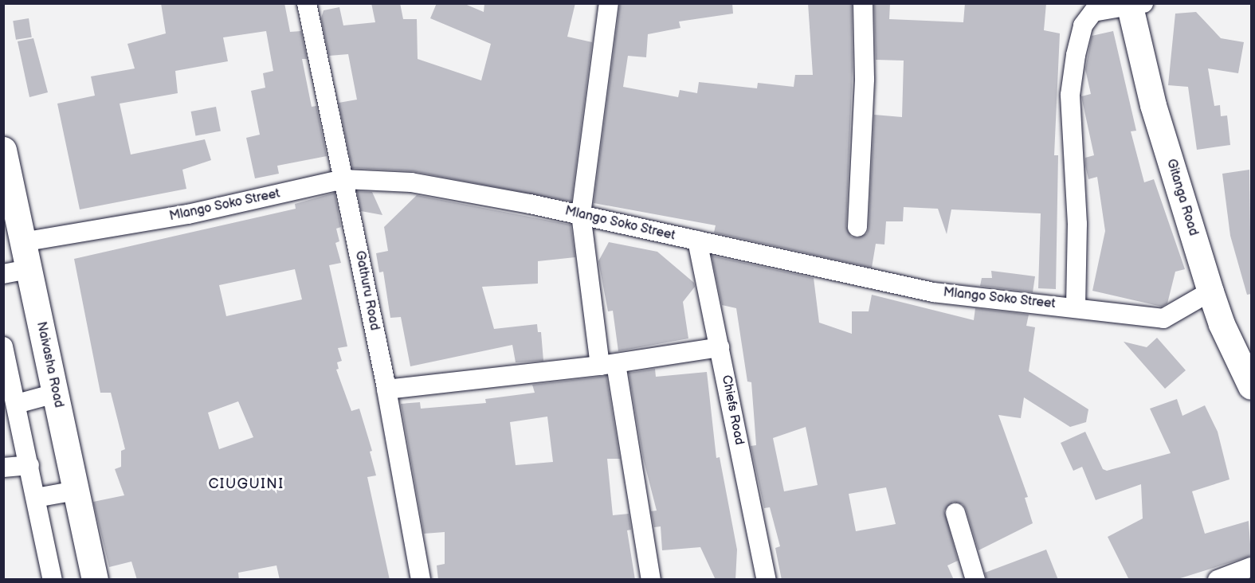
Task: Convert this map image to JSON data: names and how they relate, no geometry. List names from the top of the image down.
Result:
{
  "streets": {
    "main road": ["Gitanga Road", "Naivasha Road"],
    "street": ["Mlango Soko Street", "Gathuru Road", "Chiefs Road"]
  },
  "crossings": [
    ["Gitanga Road", "Mlango Soko Street"],
    ["Mlango Soko Street", "Gathuru Road"],
    ["Mlango Soko Street", "Naivasha Road"],
    ["Mlango Soko Street", "Chiefs Road"]
  ],
  "districts": ["CIUGUINI"]
}
